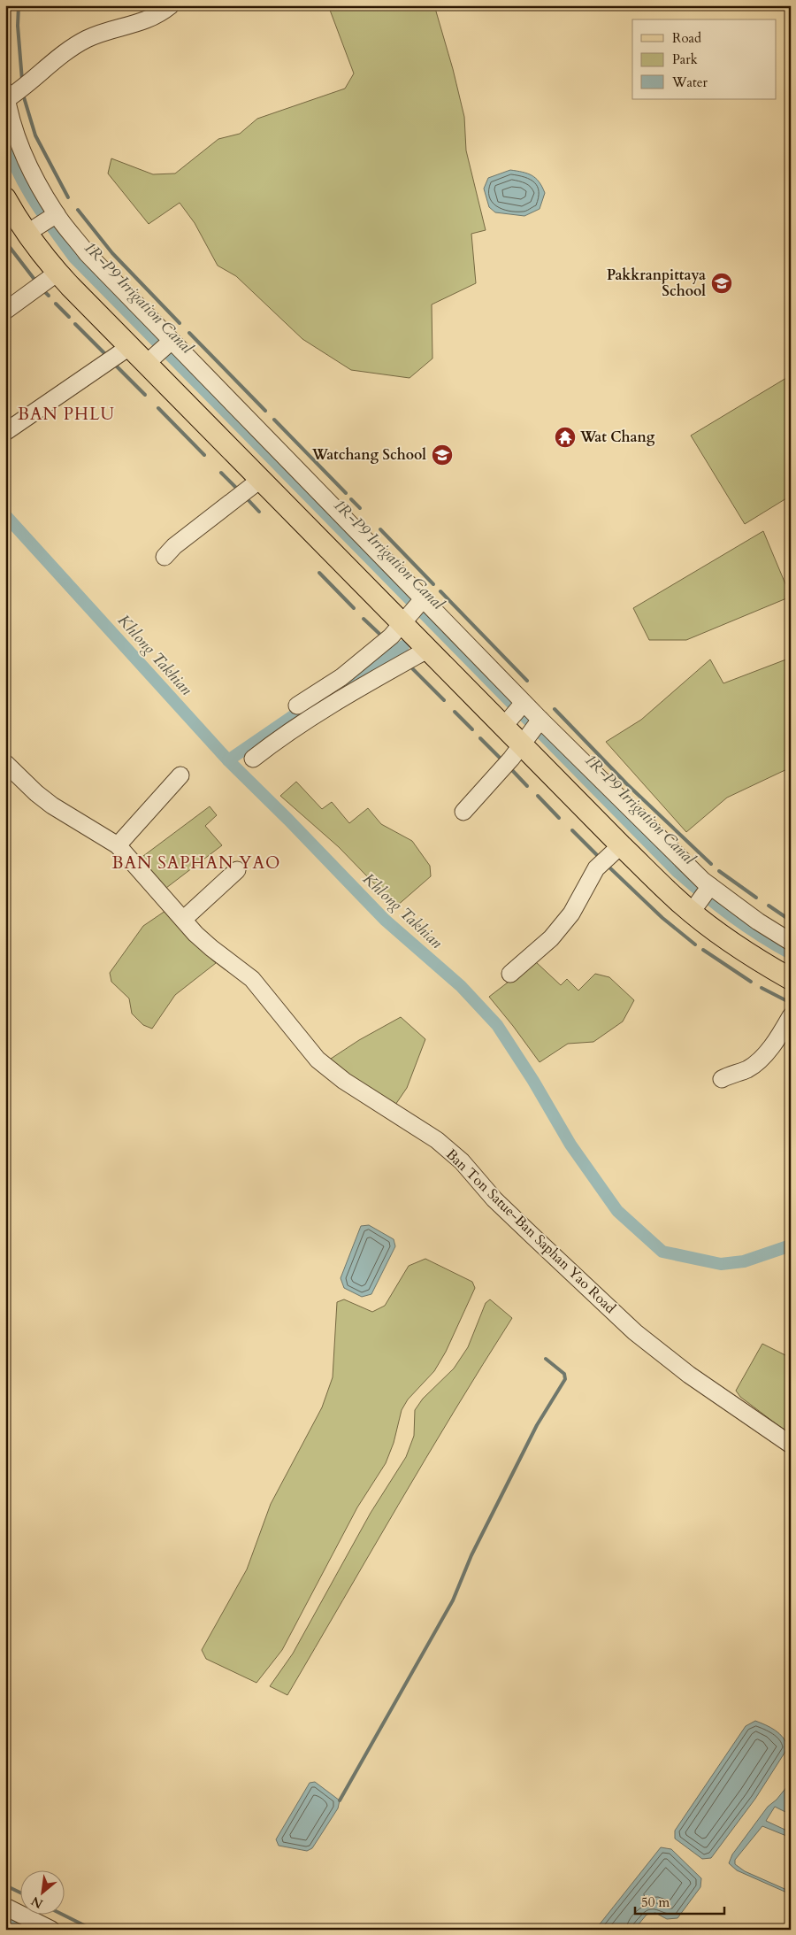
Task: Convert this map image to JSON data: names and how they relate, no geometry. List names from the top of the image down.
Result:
{
  "streets": {
    "street": ["Ban Ton Satue-Ban Saphan Yao Road"]
  },
  "districts": ["BAN PHLU", "BAN SAPHAN YAO"],
  "water": ["1R-P9 Irrigation Canal", "Khlong Takhian"],
  "places": {
    "school or university": ["Pakkranpittaya School", "Watchang School"],
    "temple": ["Wat Chang"]
  },
  "legend": ["Road", "Park", "Water"],
  "scale_bar": "50 m",
  "north": "bottom left"
}
